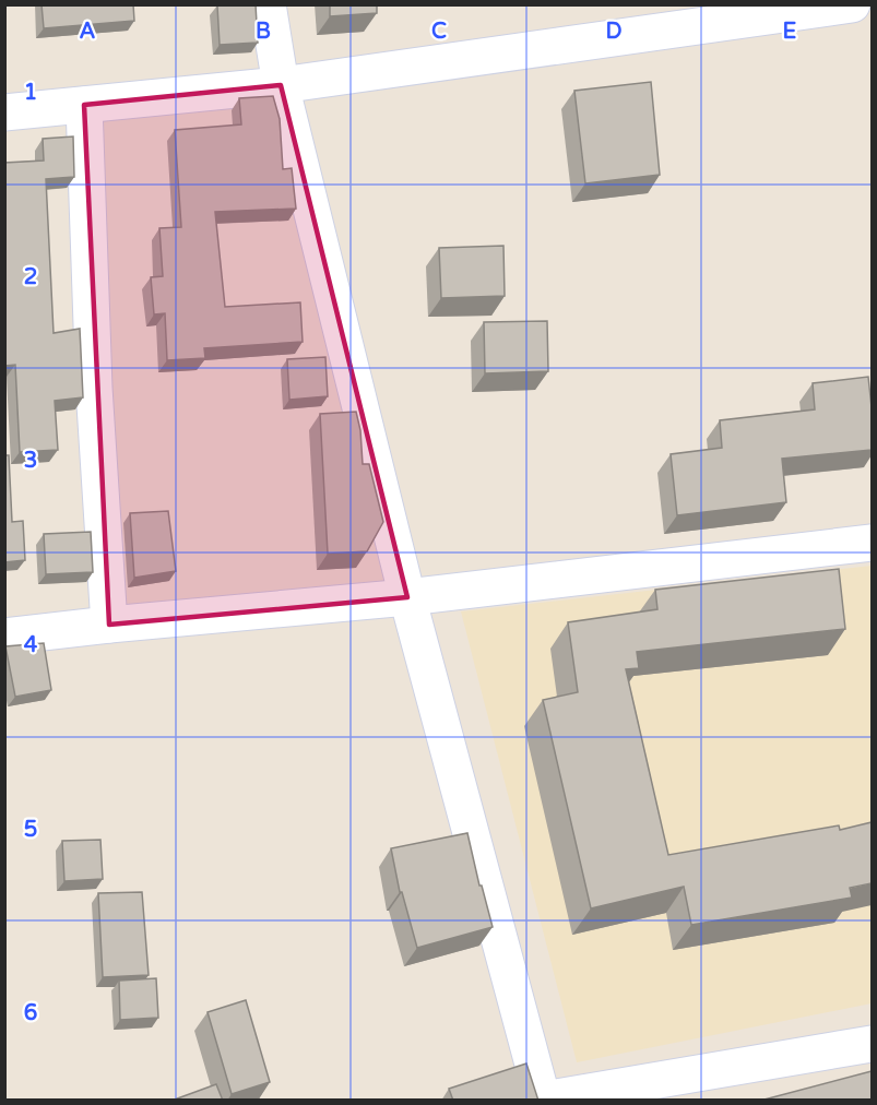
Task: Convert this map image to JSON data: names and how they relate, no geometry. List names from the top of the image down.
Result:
{
  "grid": {
    "columns": [
      "A",
      "B",
      "C",
      "D",
      "E"
    ],
    "rows": [
      "1",
      "2",
      "3",
      "4",
      "5",
      "6"
    ]
  }
}
